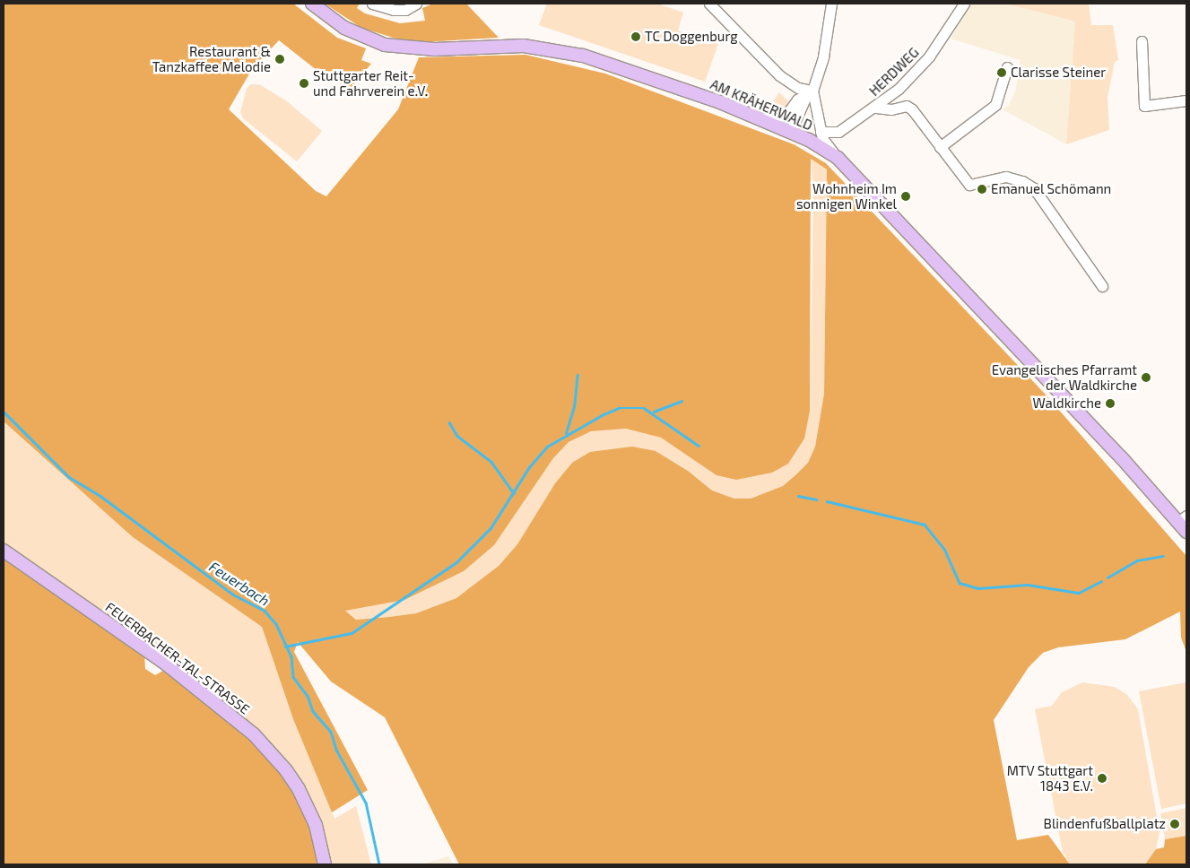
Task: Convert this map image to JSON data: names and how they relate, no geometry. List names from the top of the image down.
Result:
{
  "streets": {
    "main road": ["AM KRÄHERWALD", "FEUERBACHER-TAL-STRASSE"],
    "street": ["HERDWEG"]
  },
  "water": ["Feuerbach"],
  "places": [
    "TC Doggenburg",
    "Restaurant & Tanzkaffee Melodie",
    "Clarisse Steiner",
    "Stuttgarter Reit- und Fahrverein e.V.",
    "Emanuel Schömann",
    "Wohnheim Im sonnigen Winkel",
    "Evangelisches Pfarramt der Waldkirche",
    "Waldkirche",
    "MTV Stuttgart 1843 E.V.",
    "Blindenfußballplatz"
  ]
}
